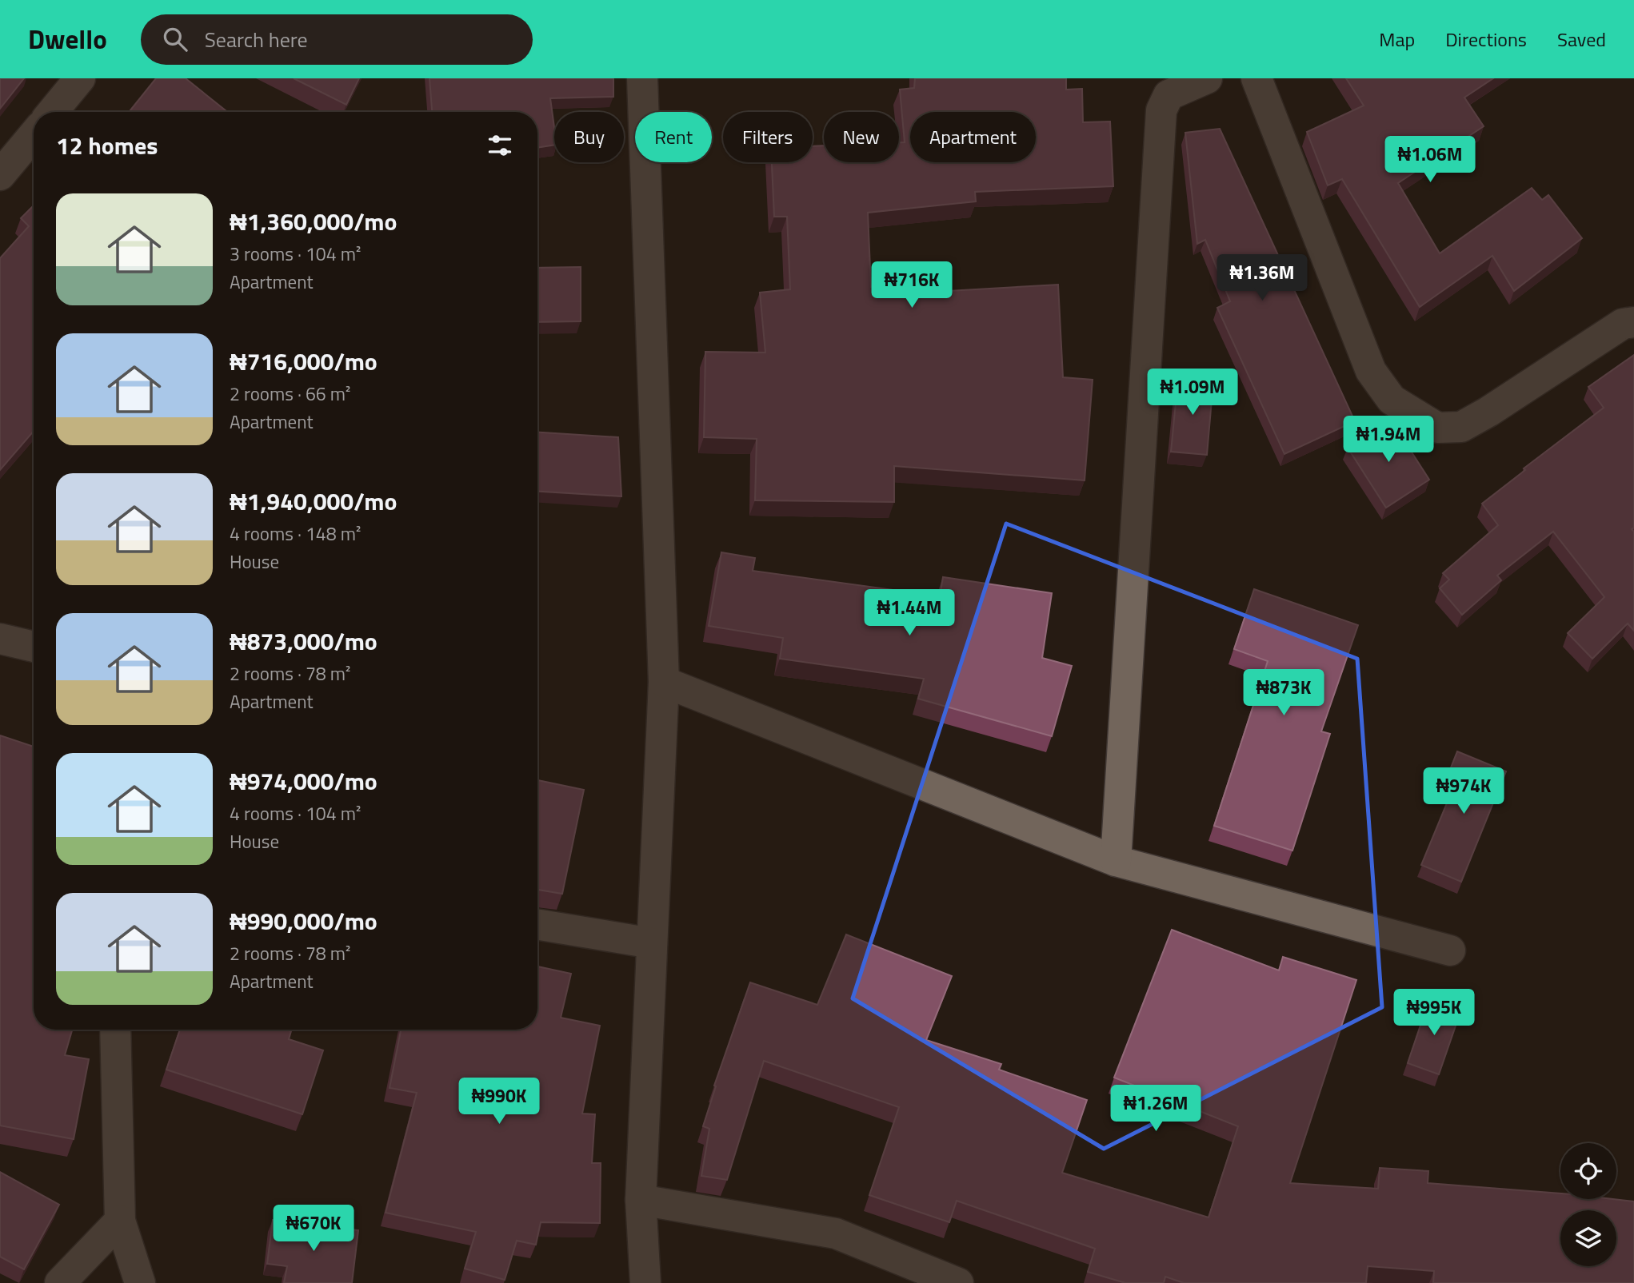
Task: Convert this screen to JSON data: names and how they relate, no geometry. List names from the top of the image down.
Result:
{
  "page": {
    "header": "Dwello",
    "search": "Search here",
    "nav": ["Map", "Directions", "Saved"],
    "chip": [
      "Buy",
      "Rent",
      "Filters",
      "New",
      "Apartment"
    ],
    "heading": "12 homes",
    "price": [
      "₦1.06M",
      "₦1.36M",
      "₦716K",
      "₦1.09M",
      "₦1.94M",
      "₦1.44M",
      "₦873K",
      "₦974K",
      "₦995K",
      "₦990K",
      "₦1.26M",
      "₦670K"
    ],
    "list": [
      {
        "name": "₦1,360,000/mo",
        "note": "3 rooms · 104 m² · Apartment"
      },
      {
        "name": "₦716,000/mo",
        "note": "2 rooms · 66 m² · Apartment"
      },
      {
        "name": "₦1,940,000/mo",
        "note": "4 rooms · 148 m² · House"
      },
      {
        "name": "₦873,000/mo",
        "note": "2 rooms · 78 m² · Apartment"
      },
      {
        "name": "₦974,000/mo",
        "note": "4 rooms · 104 m² · House"
      },
      {
        "name": "₦990,000/mo",
        "note": "2 rooms · 78 m² · Apartment"
      }
    ]
  }
}
